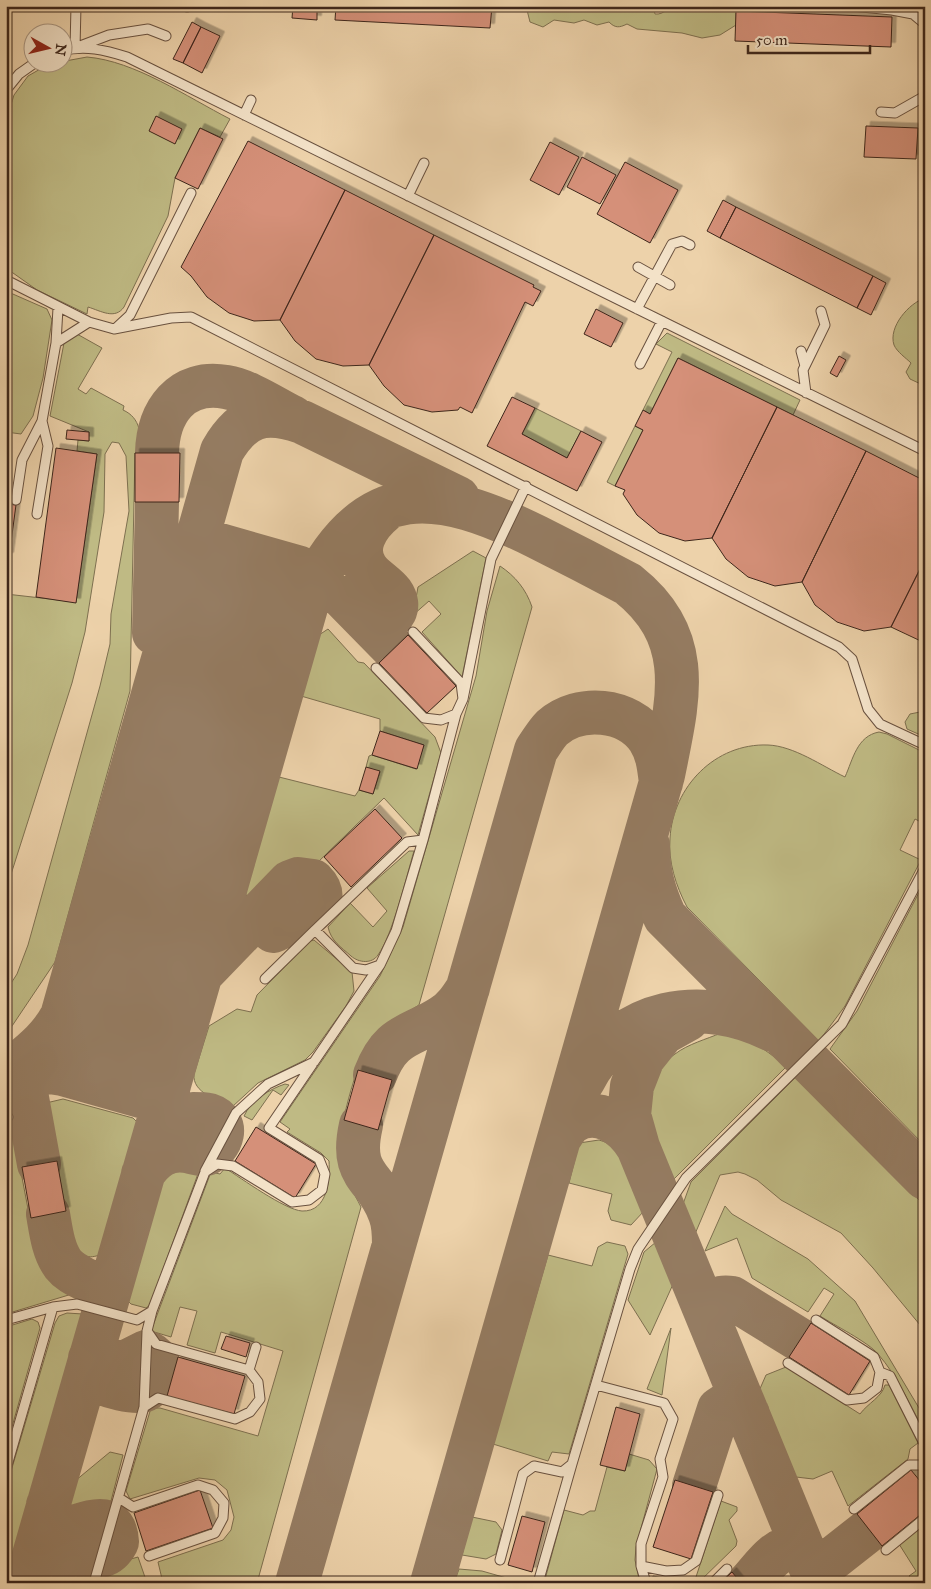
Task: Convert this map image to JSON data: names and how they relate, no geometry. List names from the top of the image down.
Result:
{
  "scale_bar": "50 m",
  "north": "right"
}
